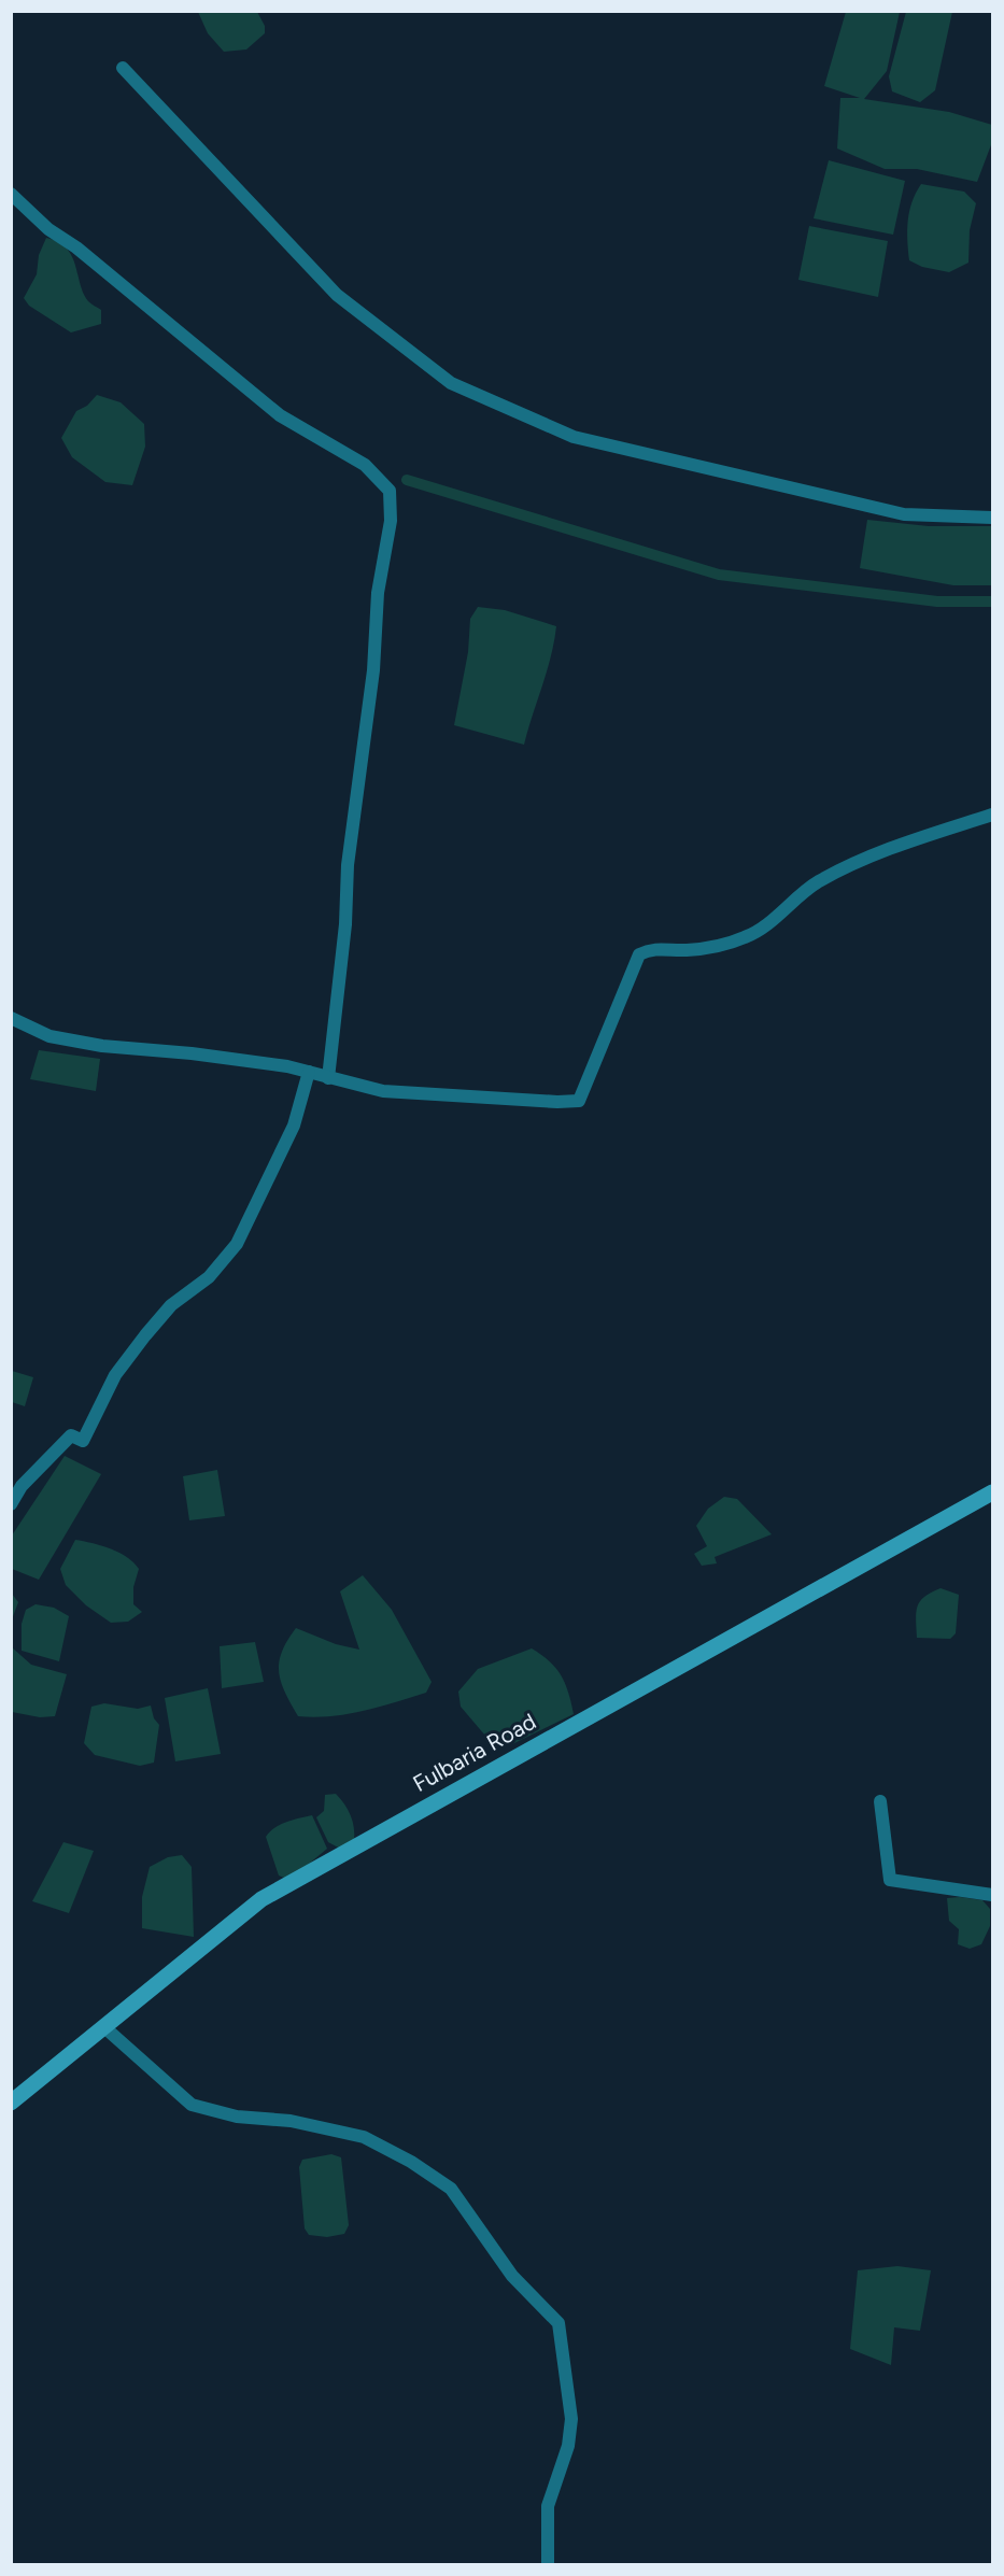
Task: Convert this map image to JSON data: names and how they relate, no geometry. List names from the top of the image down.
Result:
{
  "streets": {
    "main road": ["Fulbaria Road"]
  }
}
